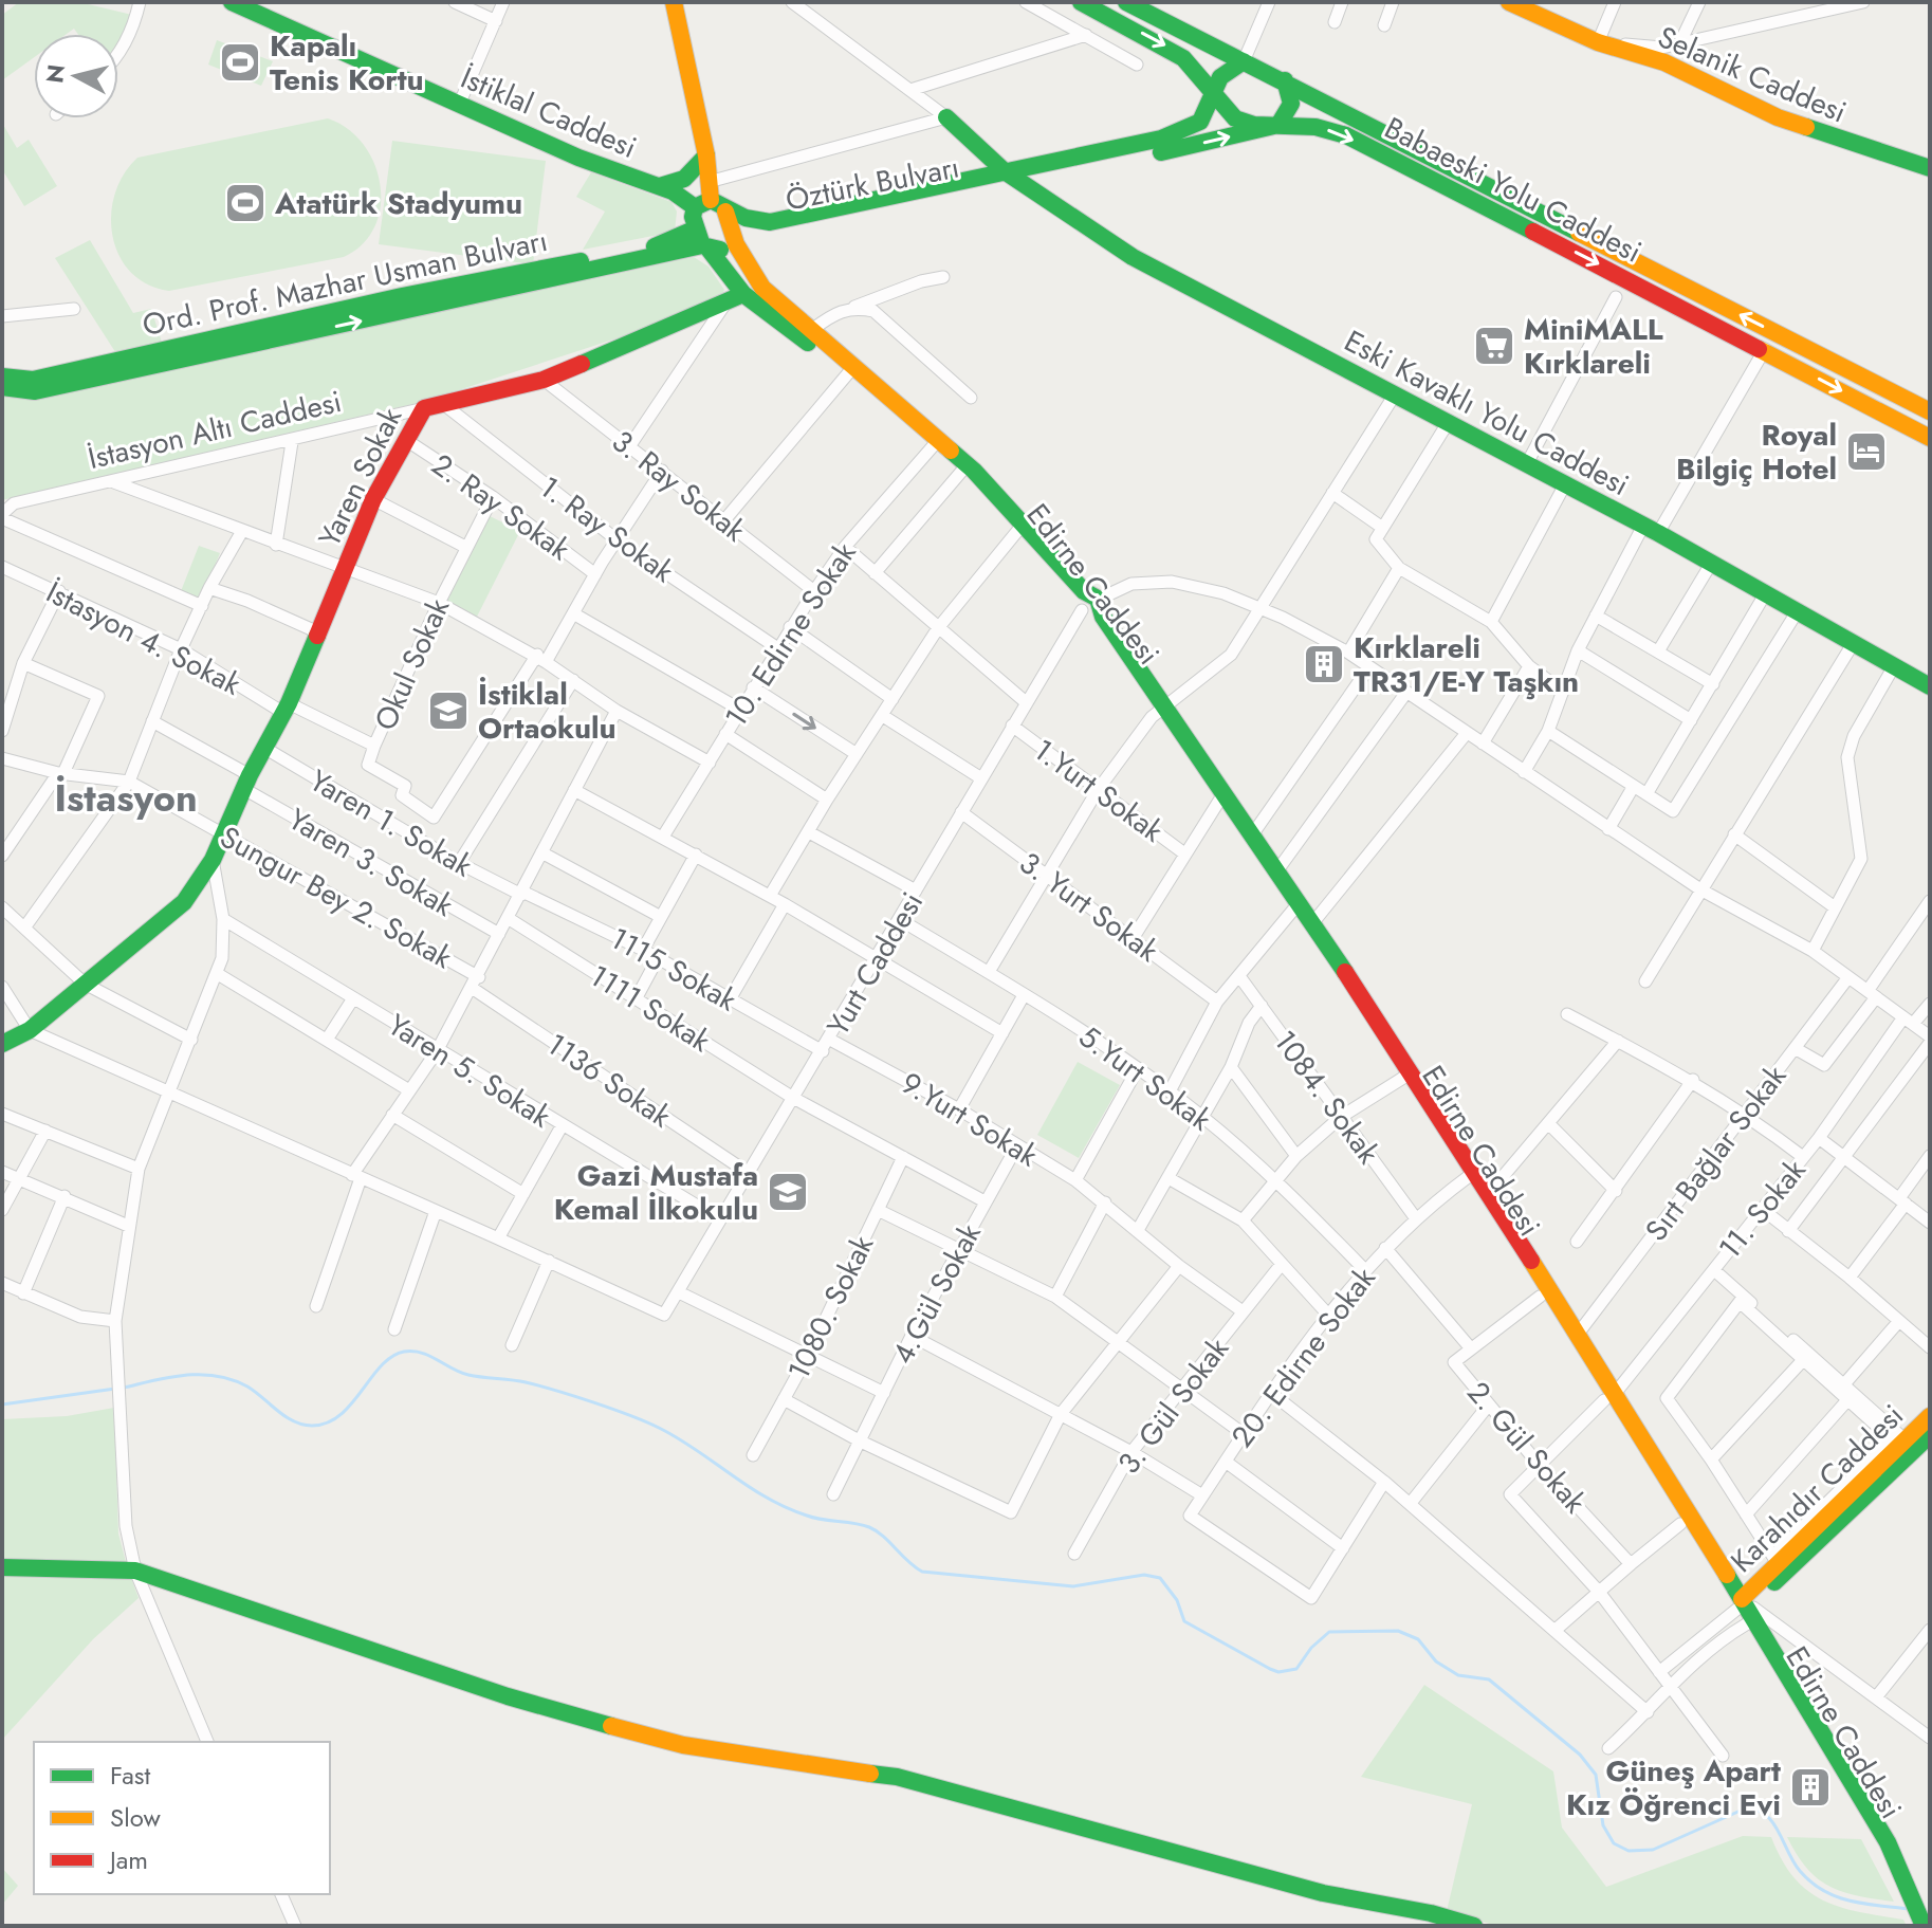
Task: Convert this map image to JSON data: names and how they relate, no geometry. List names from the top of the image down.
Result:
{
  "streets": {
    "main road": [
      "Selanik Caddesi",
      "İstiklal Caddesi",
      "Öztürk Bulvarı",
      "Babaeski Yolu Caddesi",
      "Ord. Prof. Mazhar Usman Bulvarı",
      "Eski Kavaklı Yolu Caddesi",
      "Yaren Sokak",
      "Edirne Caddesi",
      "Karahıdır Caddesi"
    ],
    "street": [
      "İstasyon Altı Caddesi",
      "3. Ray Sokak",
      "2. Ray Sokak",
      "1. Ray Sokak",
      "10. Edirne Sokak",
      "İstasyon 4. Sokak",
      "Okul Sokak",
      "1.Yurt Sokak",
      "Yaren 1. Sokak",
      "Yaren 3. Sokak",
      "Sungur Bey 2. Sokak",
      "3. Yurt Sokak",
      "Yurt Caddesi",
      "1115 Sokak",
      "1111 Sokak",
      "Yaren 5. Sokak",
      "5.Yurt Sokak",
      "1136 Sokak",
      "1084. Sokak",
      "9.Yurt Sokak",
      "Sırt Bağlar Sokak",
      "11. Sokak",
      "4.Gül Sokak",
      "1080. Sokak",
      "20. Edirne Sokak",
      "3. Gül Sokak",
      "2. Gül Sokak"
    ]
  },
  "crossings": [
    ["İstiklal Caddesi", "Öztürk Bulvarı"],
    ["Öztürk Bulvarı", "Babaeski Yolu Caddesi"],
    ["Öztürk Bulvarı", "Ord. Prof. Mazhar Usman Bulvarı"],
    ["Öztürk Bulvarı", "Eski Kavaklı Yolu Caddesi"],
    ["Öztürk Bulvarı", "Edirne Caddesi"],
    ["Ord. Prof. Mazhar Usman Bulvarı", "Edirne Caddesi"],
    ["İstasyon Altı Caddesi", "Yaren Sokak"],
    ["İstasyon Altı Caddesi", "1. Ray Sokak"],
    ["Yaren Sokak", "2. Ray Sokak"],
    ["Yaren Sokak", "1. Ray Sokak"],
    ["Yaren Sokak", "İstasyon 4. Sokak"],
    ["Yaren Sokak", "Okul Sokak"],
    ["Yaren Sokak", "Yaren 1. Sokak"],
    ["Yaren Sokak", "Yaren 3. Sokak"],
    ["Yaren Sokak", "Sungur Bey 2. Sokak"],
    ["3. Ray Sokak", "10. Edirne Sokak"],
    ["2. Ray Sokak", "Okul Sokak"],
    ["1. Ray Sokak", "10. Edirne Sokak"],
    ["Edirne Caddesi", "10. Edirne Sokak"],
    ["Edirne Caddesi", "Yurt Caddesi"],
    ["Edirne Caddesi", "11. Sokak"],
    ["Edirne Caddesi", "20. Edirne Sokak"],
    ["Edirne Caddesi", "2. Gül Sokak"],
    ["Edirne Caddesi", "Karahıdır Caddesi"],
    ["İstasyon 4. Sokak", "Okul Sokak"],
    ["1.Yurt Sokak", "Yurt Caddesi"],
    ["Yaren 1. Sokak", "1115 Sokak"],
    ["Sungur Bey 2. Sokak", "1136 Sokak"],
    ["3. Yurt Sokak", "Yurt Caddesi"],
    ["Yurt Caddesi", "1115 Sokak"],
    ["Yurt Caddesi", "1111 Sokak"],
    ["Yurt Caddesi", "Yaren 5. Sokak"],
    ["Yurt Caddesi", "5.Yurt Sokak"],
    ["Yurt Caddesi", "1136 Sokak"],
    ["Yurt Caddesi", "9.Yurt Sokak"],
    ["1115 Sokak", "9.Yurt Sokak"],
    ["1111 Sokak", "4.Gül Sokak"],
    ["1111 Sokak", "1080. Sokak"],
    ["5.Yurt Sokak", "20. Edirne Sokak"],
    ["1084. Sokak", "20. Edirne Sokak"],
    ["9.Yurt Sokak", "4.Gül Sokak"],
    ["9.Yurt Sokak", "3. Gül Sokak"],
    ["11. Sokak", "2. Gül Sokak"]
  ],
  "districts": ["İstasyon"],
  "places": {
    "sports": ["Kapalı Tenis Kortu", "Atatürk Stadyumu"],
    "supermarket": ["MiniMALL Kırklareli"],
    "hotel": ["Royal Bilgiç Hotel"],
    "building": ["Kırklareli TR31/E-Y Taşkın", "Güneş Apart Kız Öğrenci Evi"],
    "school or university": ["İstiklal Ortaokulu", "Gazi Mustafa Kemal İlkokulu"]
  },
  "legend": ["Fast", "Slow", "Jam"],
  "north": "left"
}
